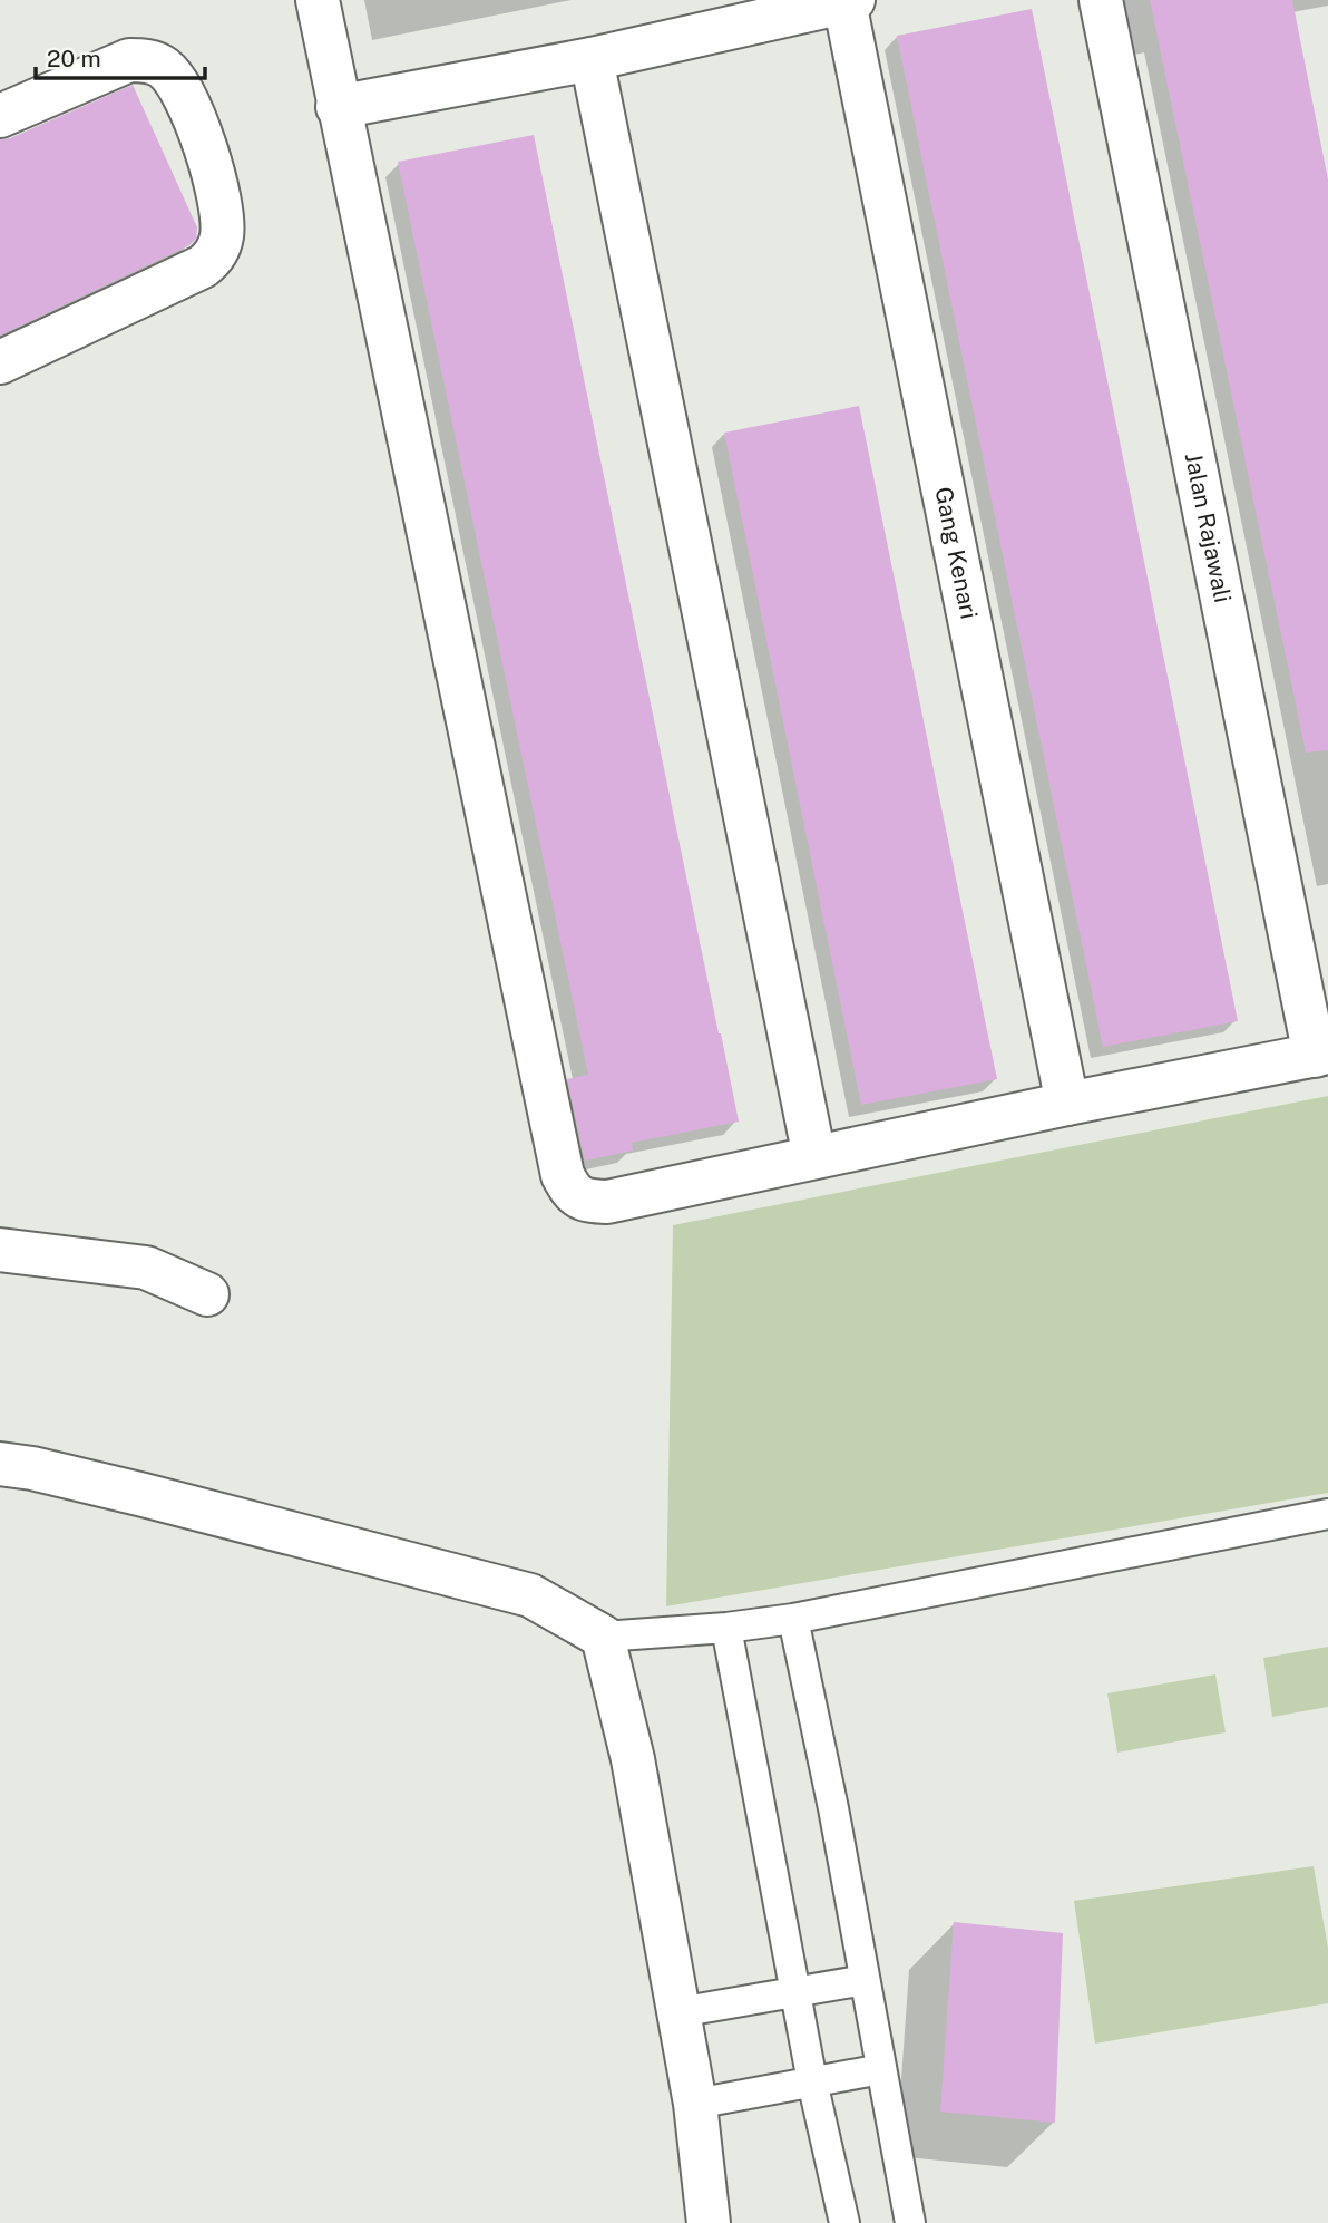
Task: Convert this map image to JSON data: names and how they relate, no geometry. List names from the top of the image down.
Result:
{
  "streets": {
    "street": ["Jalan Rajawali", "Gang Kenari"]
  },
  "scale_bar": "20 m"
}
